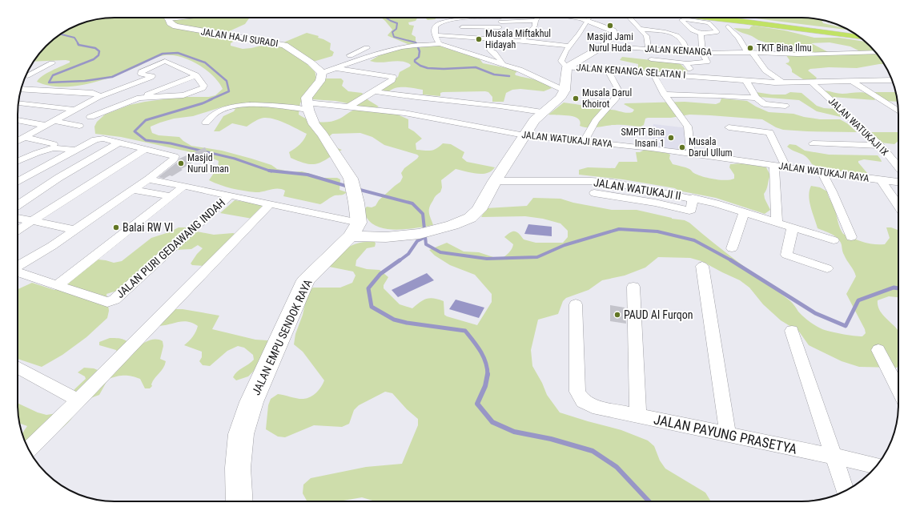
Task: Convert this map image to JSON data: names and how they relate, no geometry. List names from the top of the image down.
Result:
{
  "streets": {
    "street": [
      "JALAN HAJI SURADI",
      "JALAN KENANGA",
      "JALAN KENANGA SELATAN I",
      "JALAN WATUKAJI IX",
      "JALAN WATUKAJI RAYA",
      "JALAN WATUKAJI II",
      "JALAN PURI GEDAWANG INDAH",
      "JALAN EMPU SENDOK RAYA",
      "JALAN PAYUNG PRASETYA"
    ]
  },
  "crossings": [
    ["JALAN KENANGA SELATAN I", "JALAN WATUKAJI IX"],
    ["JALAN PURI GEDAWANG INDAH", "JALAN EMPU SENDOK RAYA"]
  ],
  "places": [
    "Masjid Jami Nurul Huda",
    "Musala Miftakhul Hidayah",
    "TKIT Bina Ilmu",
    "Musala Darul Khoirot",
    "SMPIT Bina Insani 1",
    "Musala Darul Ullum",
    "Masjid Nurul Iman",
    "Balai RW VI",
    "PAUD Al Furqon"
  ]
}
